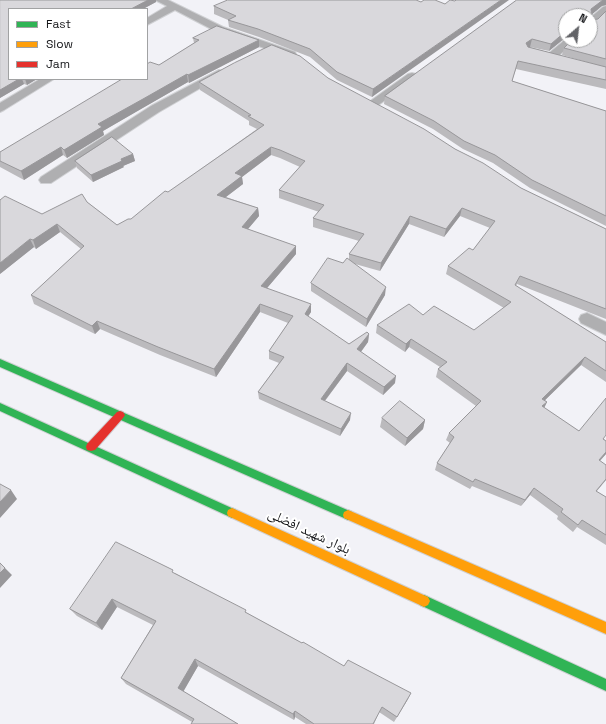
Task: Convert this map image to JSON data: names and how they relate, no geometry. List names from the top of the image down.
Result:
{
  "streets": {
    "main road": ["بلوار شهید افضلی"]
  },
  "legend": ["Fast", "Slow", "Jam"],
  "north": "top right"
}
